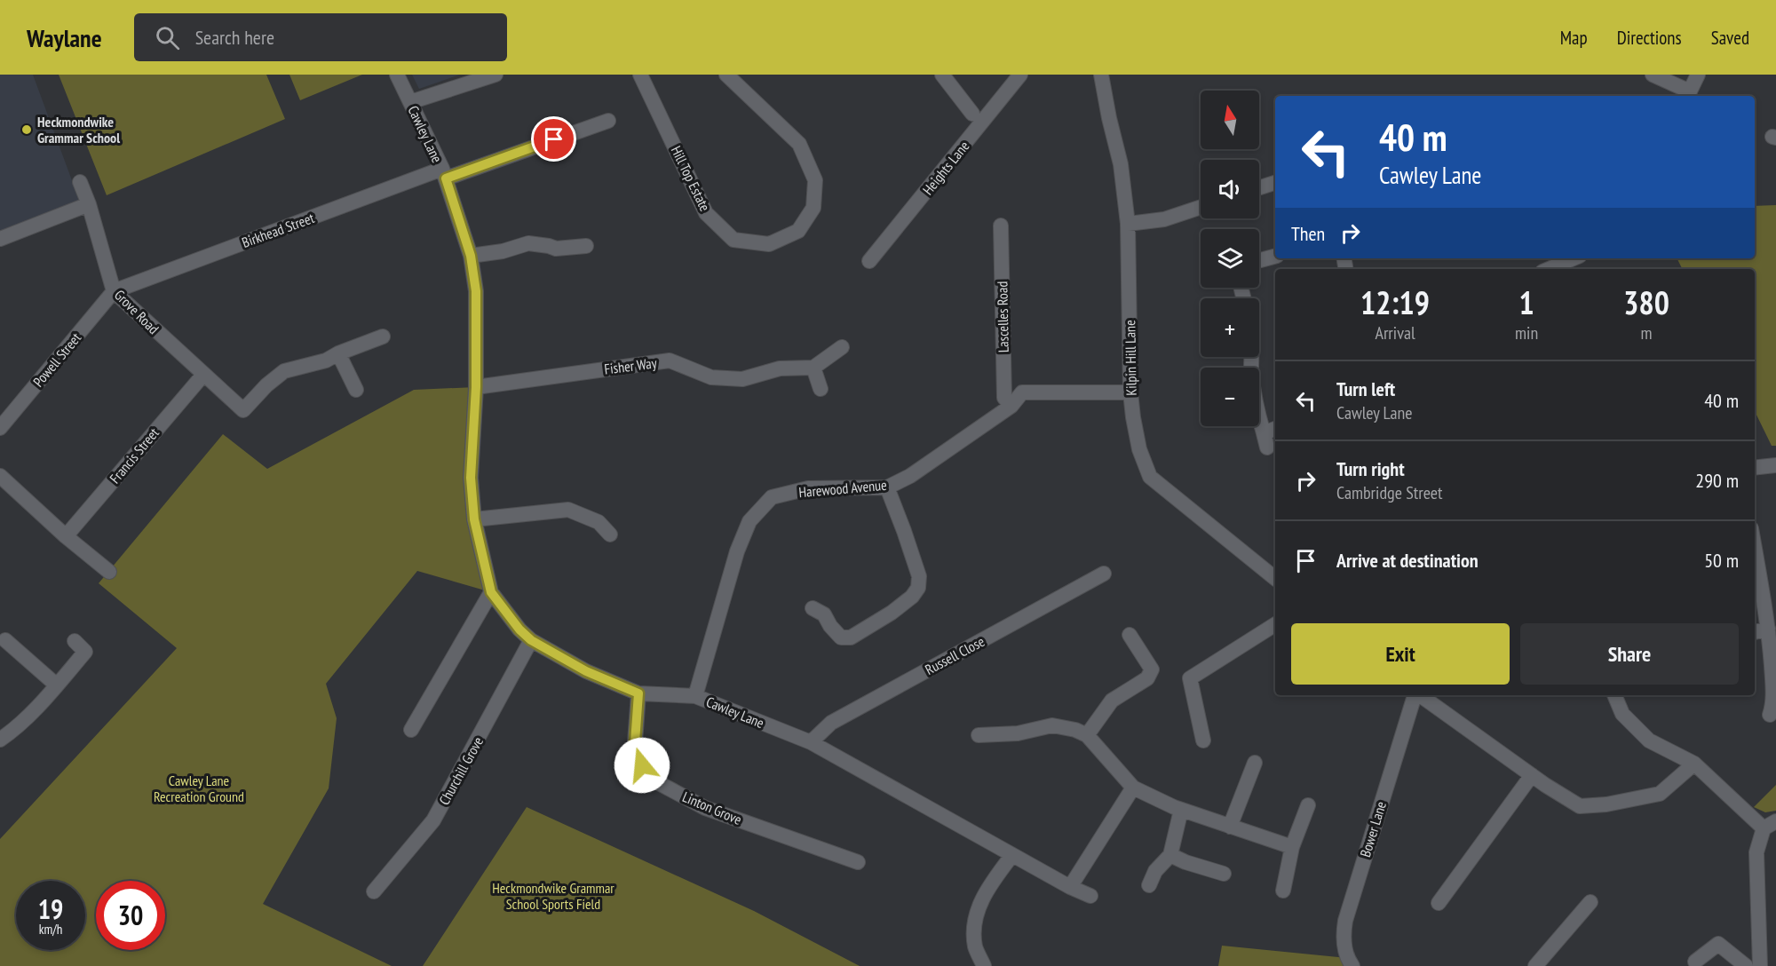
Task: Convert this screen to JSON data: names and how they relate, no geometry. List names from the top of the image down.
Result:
{
  "streets": {
    "street": [
      "Cawley Lane",
      "Heights Lane",
      "Hill Top Estate",
      "Birkhead Street",
      "Grove Road",
      "Lascelles Road",
      "Kilpin Hill Lane",
      "Powell Street",
      "Fisher Way",
      "Francis Street",
      "Harewood Avenue",
      "Russell Close",
      "Churchill Grove",
      "Linton Grove",
      "Bower Lane"
    ]
  },
  "crossings": [
    ["Cawley Lane", "Birkhead Street"],
    ["Cawley Lane", "Fisher Way"],
    ["Cawley Lane", "Harewood Avenue"],
    ["Cawley Lane", "Russell Close"],
    ["Cawley Lane", "Churchill Grove"],
    ["Cawley Lane", "Linton Grove"],
    ["Birkhead Street", "Grove Road"],
    ["Birkhead Street", "Powell Street"],
    ["Grove Road", "Powell Street"],
    ["Grove Road", "Francis Street"],
    ["Lascelles Road", "Harewood Avenue"],
    ["Kilpin Hill Lane", "Harewood Avenue"]
  ],
  "parks": ["Cawley Lane Recreation Ground", "Heckmondwike Grammar School Sports Field"],
  "places": ["Heckmondwike Grammar School"],
  "north": "top",
  "page": {
    "header": "Waylane",
    "search": "Search here",
    "nav": ["Map", "Directions", "Saved"],
    "map_buttons": ["+", "−"],
    "turn": ["40 m", "Cawley Lane"],
    "then": "Then",
    "eta": [
      "12:19",
      "Arrival",
      "1",
      "min",
      "380",
      "m"
    ],
    "list": [
      {
        "name": "Turn left",
        "note": "Cawley Lane",
        "value": "40 m"
      },
      {
        "name": "Turn right",
        "note": "Cambridge Street",
        "value": "290 m"
      },
      {
        "name": "Arrive at destination",
        "value": "50 m"
      }
    ],
    "buttons": ["Exit", "Share"],
    "speed": "19 km/h",
    "limit": "30"
  }
}
